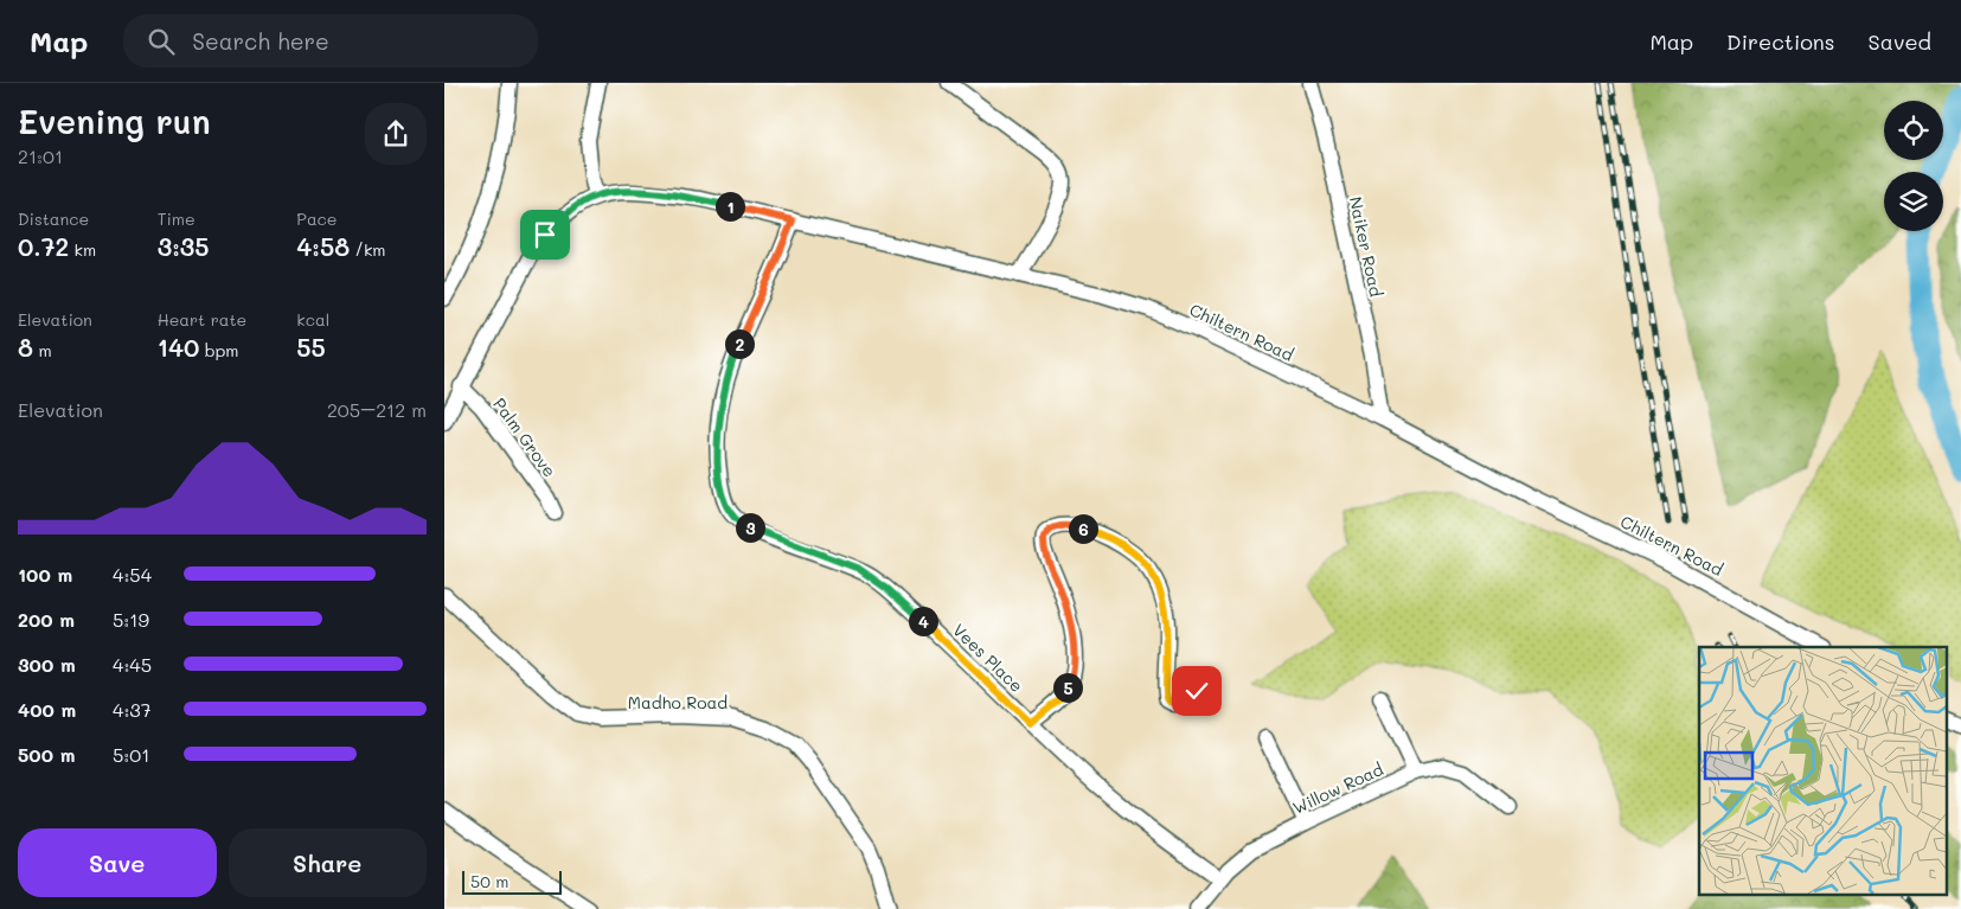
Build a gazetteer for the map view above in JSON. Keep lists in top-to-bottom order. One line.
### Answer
{"streets":{"street":["Naiker Road","Chiltern Road","Palm Grove","Vees Place","Madho Road","Willow Road"]},"crossings":[["Naiker Road","Chiltern Road"],["Chiltern Road","Vees Place"],["Vees Place","Willow Road"]],"scale_bar":"50 m","page":{"header":"Map","search":"Search here","nav":["Map","Directions","Saved"],"heading":["Evening run","21:01"],"stats":[["Distance","0.72 km"],["Time","3:35"],["Pace","4:58 /km"],["Elevation","8 m"],["Heart rate","140 bpm"],["kcal","55"]],"pins":["1","2","3","6","4","5"],"chart":["Elevation","205–212 m"],"list":[{"name":"100 m","note":"4:54"},{"name":"200 m","note":"5:19"},{"name":"300 m","note":"4:45"},{"name":"400 m","note":"4:37"},{"name":"500 m","note":"5:01"}],"buttons":["Save","Share"],"scale":"50 m"}}
